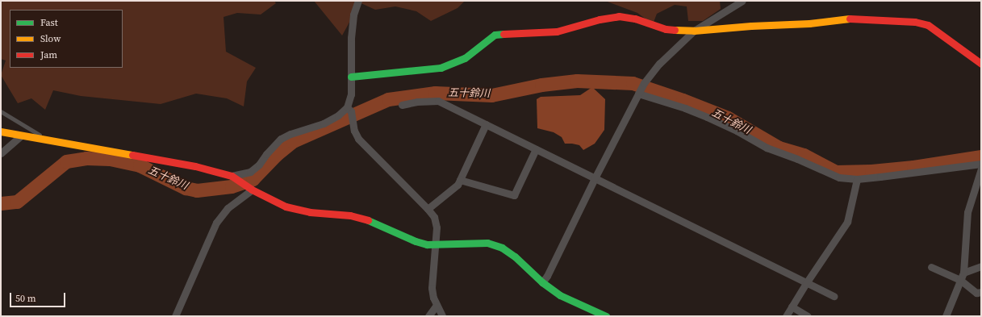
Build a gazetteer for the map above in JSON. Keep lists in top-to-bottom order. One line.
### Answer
{"water":["五十鈴川"],"legend":["Fast","Slow","Jam"],"scale_bar":"50 m"}
